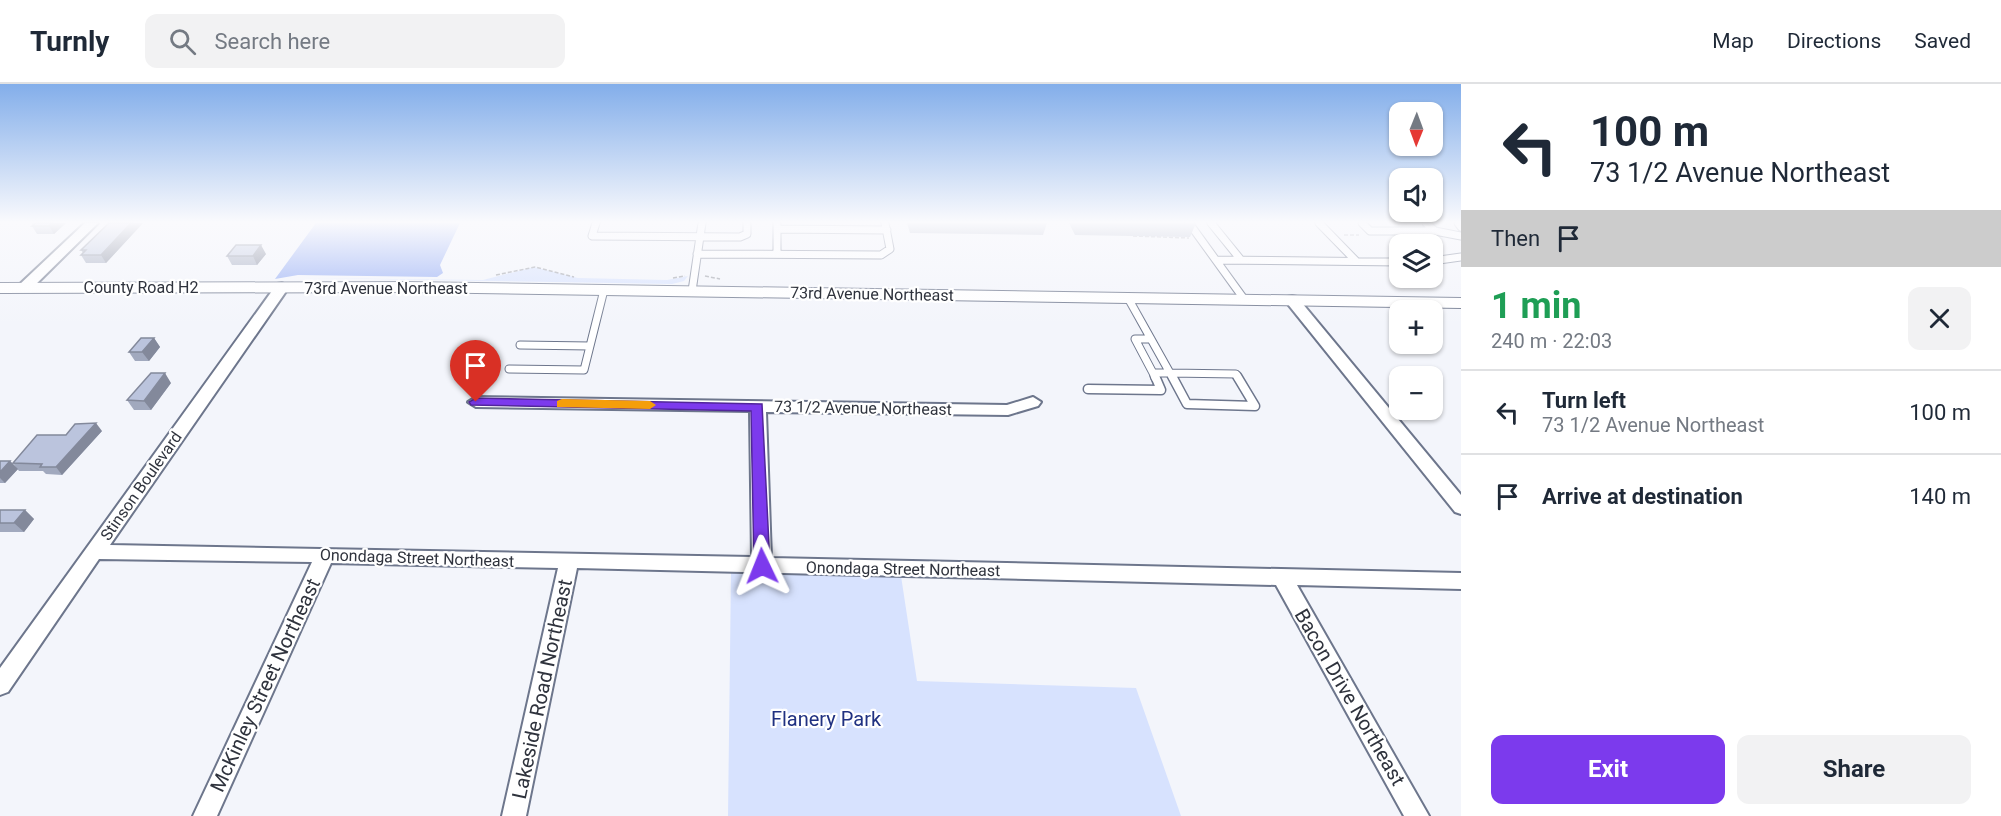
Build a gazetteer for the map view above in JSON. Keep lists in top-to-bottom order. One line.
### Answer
{"streets":{"street":["County Road H2","73rd Avenue Northeast","73 1/2 Avenue Northeast","Stinson Boulevard","Onondaga Street Northeast","McKinley Street Northeast","Lakeside Road Northeast","Bacon Drive Northeast"]},"crossings":[["County Road H2","73rd Avenue Northeast"],["County Road H2","Stinson Boulevard"],["73rd Avenue Northeast","Stinson Boulevard"],["Stinson Boulevard","Onondaga Street Northeast"],["Onondaga Street Northeast","McKinley Street Northeast"],["Onondaga Street Northeast","Lakeside Road Northeast"],["Onondaga Street Northeast","Bacon Drive Northeast"]],"parks":["Flanery Park"],"north":"bottom","page":{"header":"Turnly","search":"Search here","nav":["Map","Directions","Saved"],"turn":["100 m","73 1/2 Avenue Northeast"],"map_buttons":["+","−"],"then":"Then","heading":["1 min","240 m · 22:03"],"list":[{"name":"Turn left","note":"73 1/2 Avenue Northeast","value":"100 m"},{"name":"Arrive at destination","value":"140 m"}],"buttons":["Exit","Share"]}}
